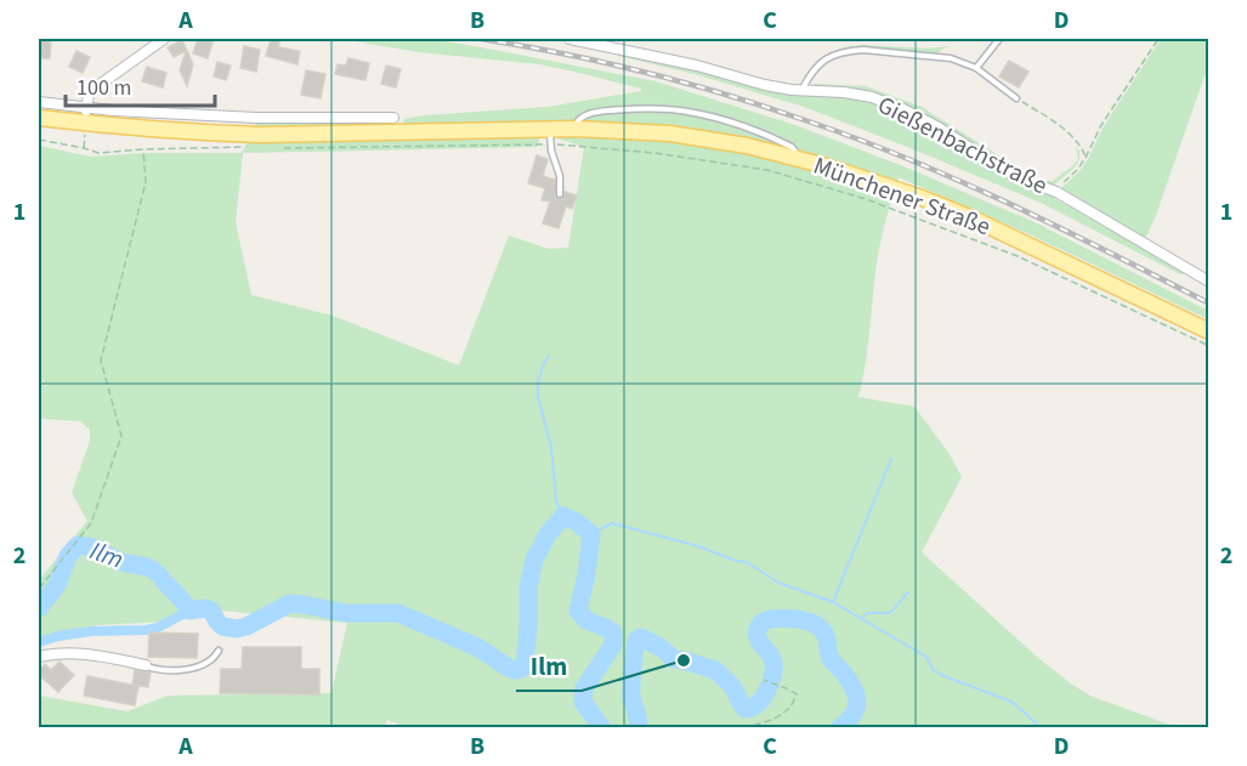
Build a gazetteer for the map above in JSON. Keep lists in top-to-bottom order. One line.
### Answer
{"streets":{"main road":["Münchener Straße"],"street":["Gießenbachstraße"]},"water":["Ilm"],"places":["Ilm"],"scale_bar":"100 m","grid":{"columns":["A","B","C","D"],"rows":["1","2"]}}
